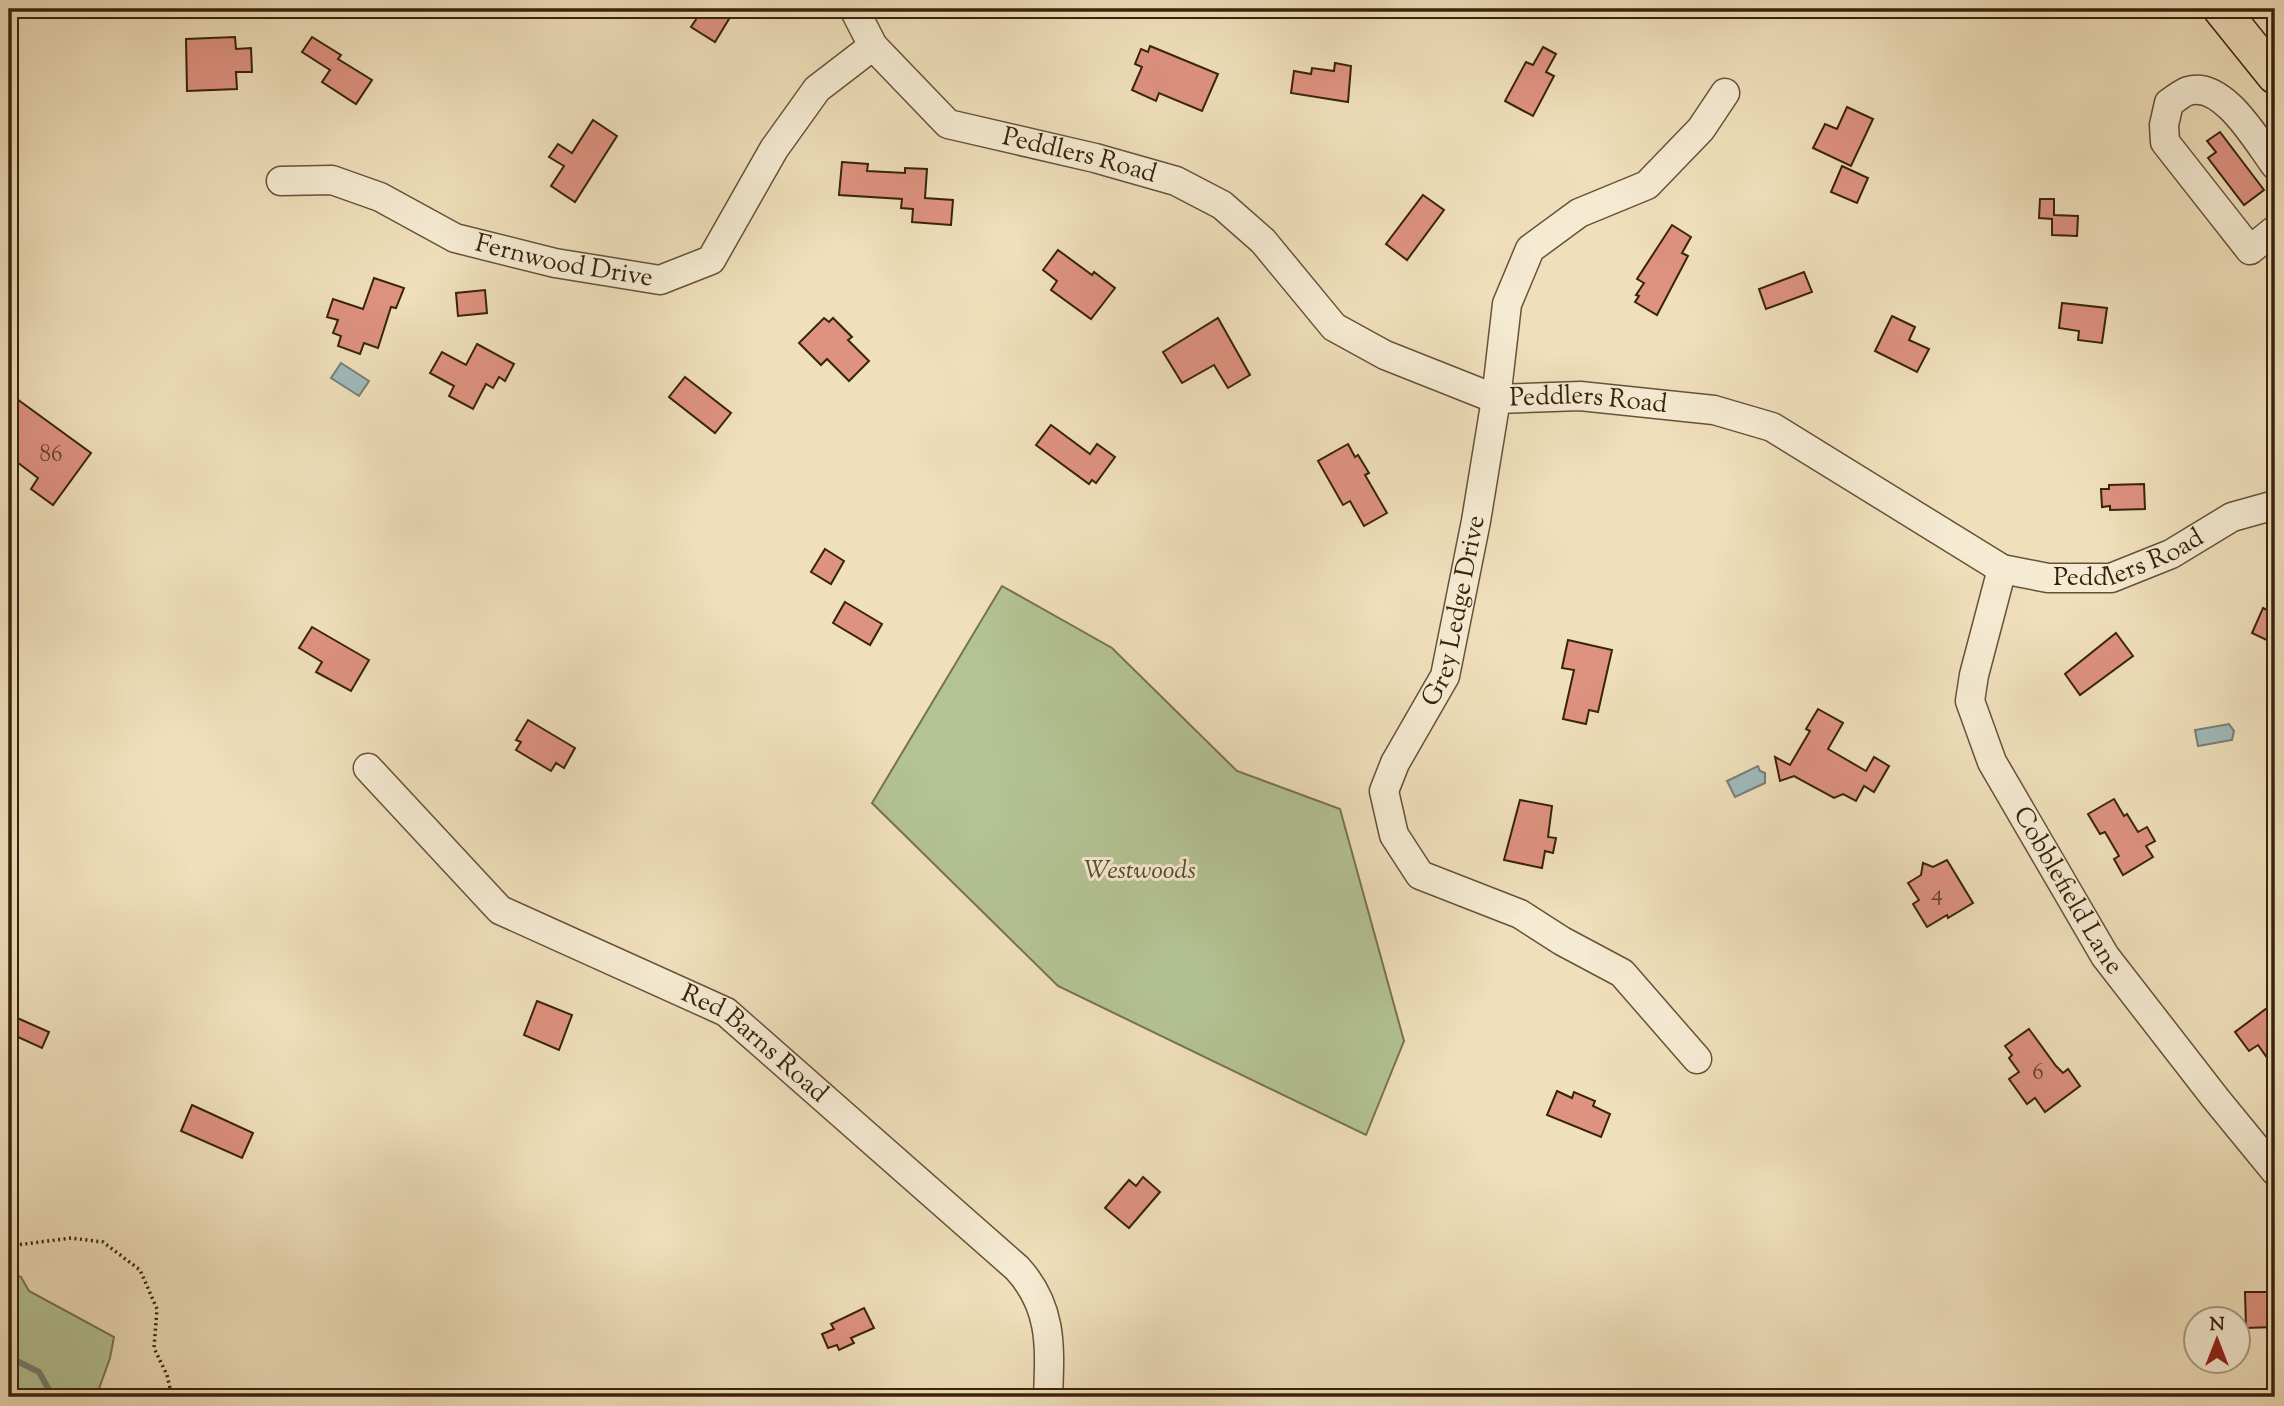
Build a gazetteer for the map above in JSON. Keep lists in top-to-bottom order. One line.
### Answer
{"streets":{"street":["Peddlers Road","Fernwood Drive","Grey Ledge Drive","Cobblefield Lane","Red Barns Road"]},"crossings":[["Peddlers Road","Fernwood Drive"],["Peddlers Road","Grey Ledge Drive"],["Peddlers Road","Cobblefield Lane"]],"parks":["Westwoods"],"house_numbers":["86","4","6"],"north":"top"}
